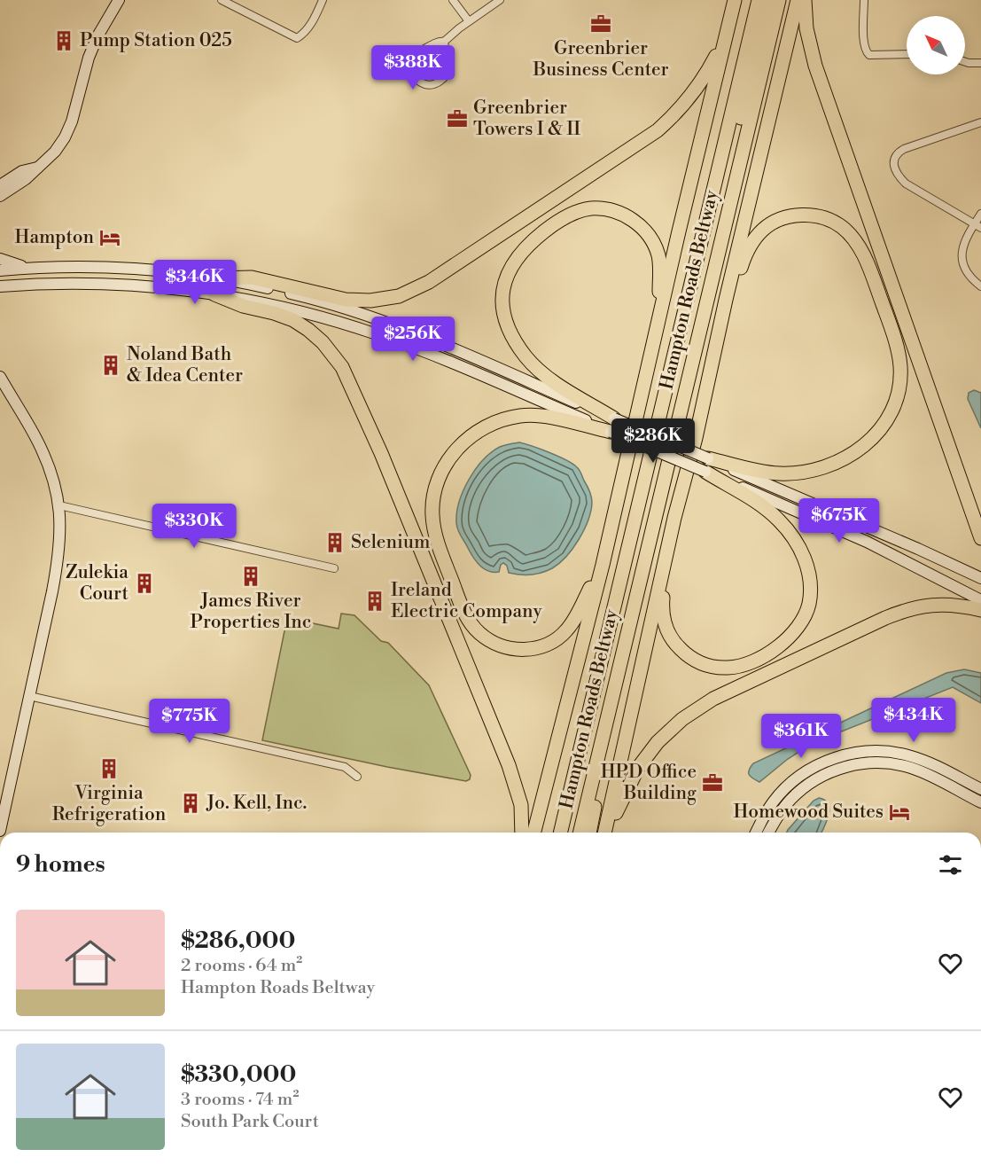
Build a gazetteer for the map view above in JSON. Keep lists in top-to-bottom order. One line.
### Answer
{"streets":{"highway":["Hampton Roads Beltway"]},"places":{"office":["Greenbrier Business Center","Greenbrier Towers I & II","HPD Office Building"],"building":["Pump Station 025","Noland Bath & Idea Center","Selenium","James River Properties Inc","Zulekia Court","Ireland Electric Company","Virginia Refrigeration","Jo. Kell, Inc."],"hotel":["Hampton","Homewood Suites"]},"north":"top left","page":{"price":["$388K","$346K","$256K","$286K","$675K","$330K","$434K","$775K","$361K"],"heading":"9 homes","list":[{"name":"$286,000","note":"2 rooms · 64 m² · Hampton Roads Beltway"},{"name":"$330,000","note":"3 rooms · 74 m² · South Park Court"}]}}
